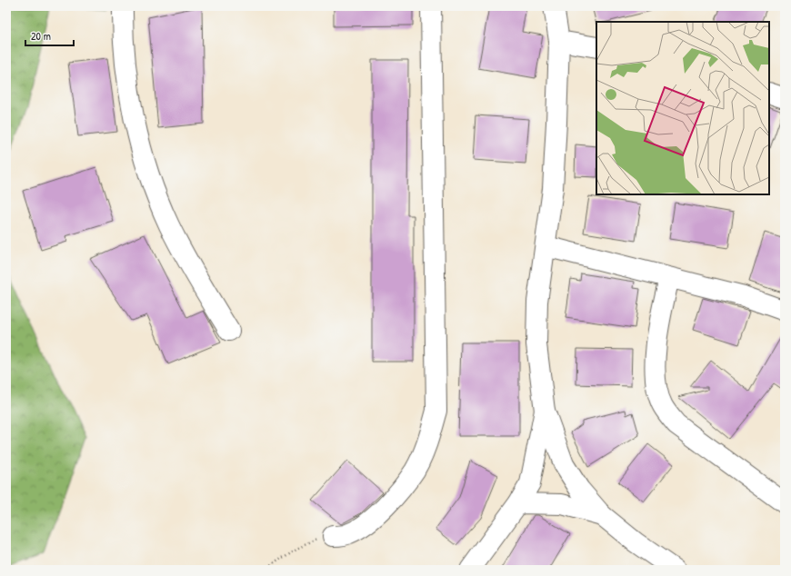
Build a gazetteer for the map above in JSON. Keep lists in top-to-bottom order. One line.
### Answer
{"scale_bar":"20 m"}
